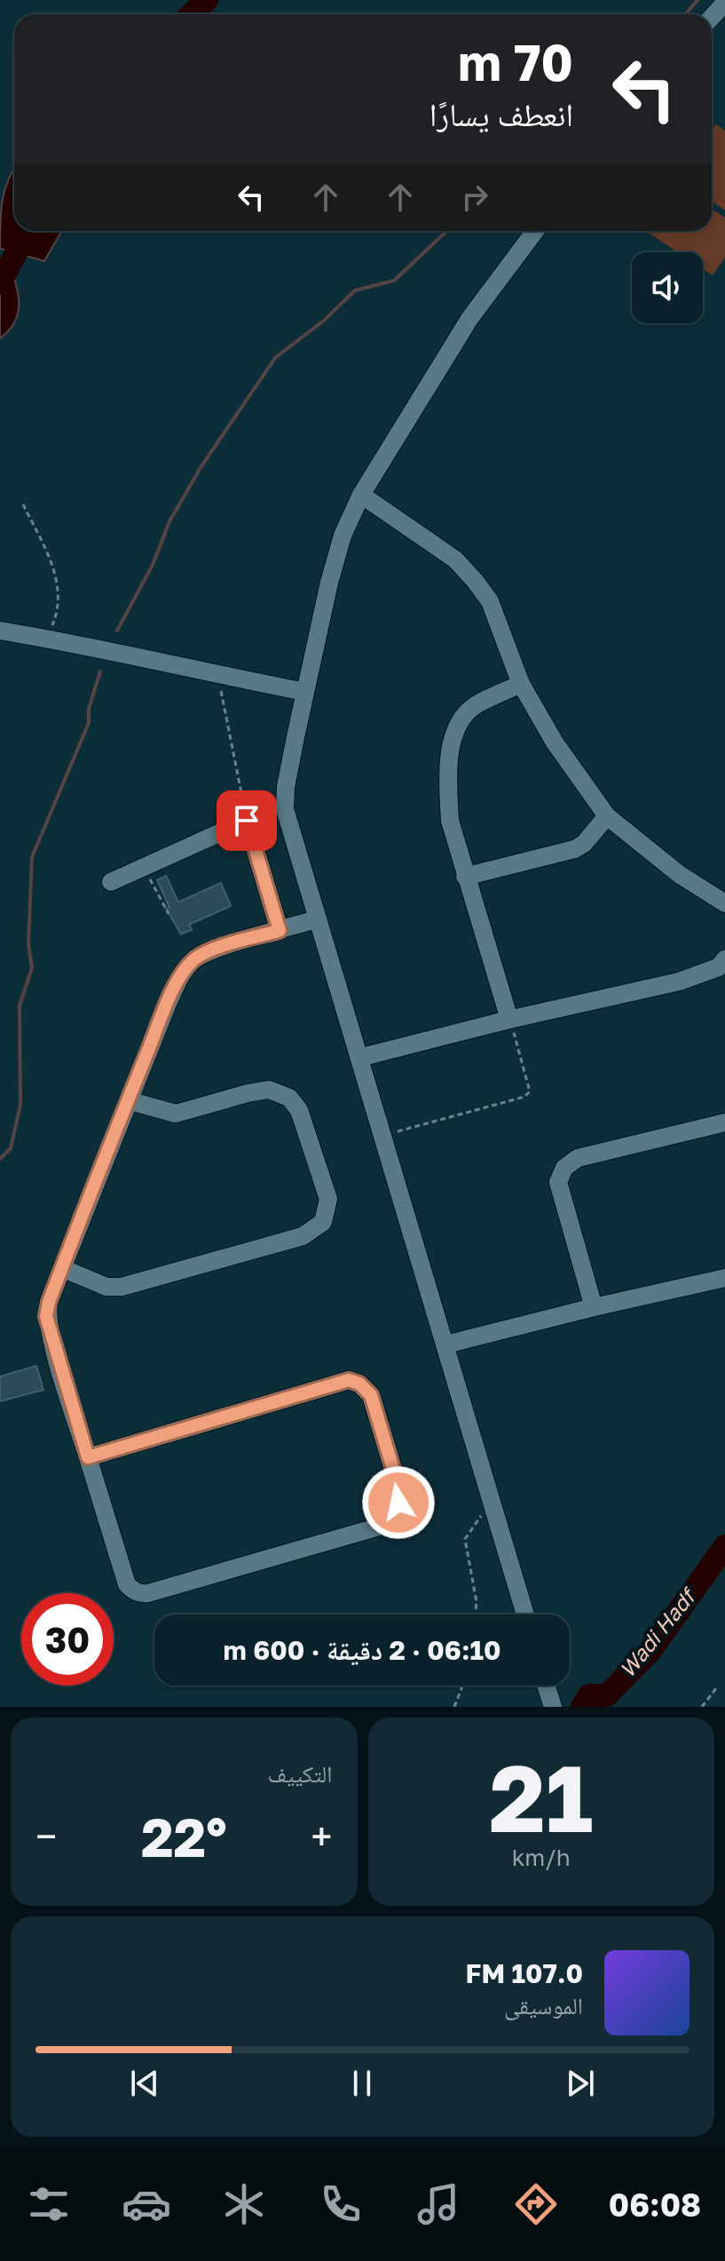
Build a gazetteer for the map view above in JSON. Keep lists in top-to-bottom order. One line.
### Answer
{"water":["Wadi Hadf"],"page":{"turn":["70 m","انعطف يسارًا"],"limit":"30","trip":"06:10 · 2 دقيقة · 600 m","tile":[["21","km/h"],"التكييف"],"heat":["−","22°","+"],"song":["107.0 FM","الموسيقى"],"tabs":"06:08"}}
